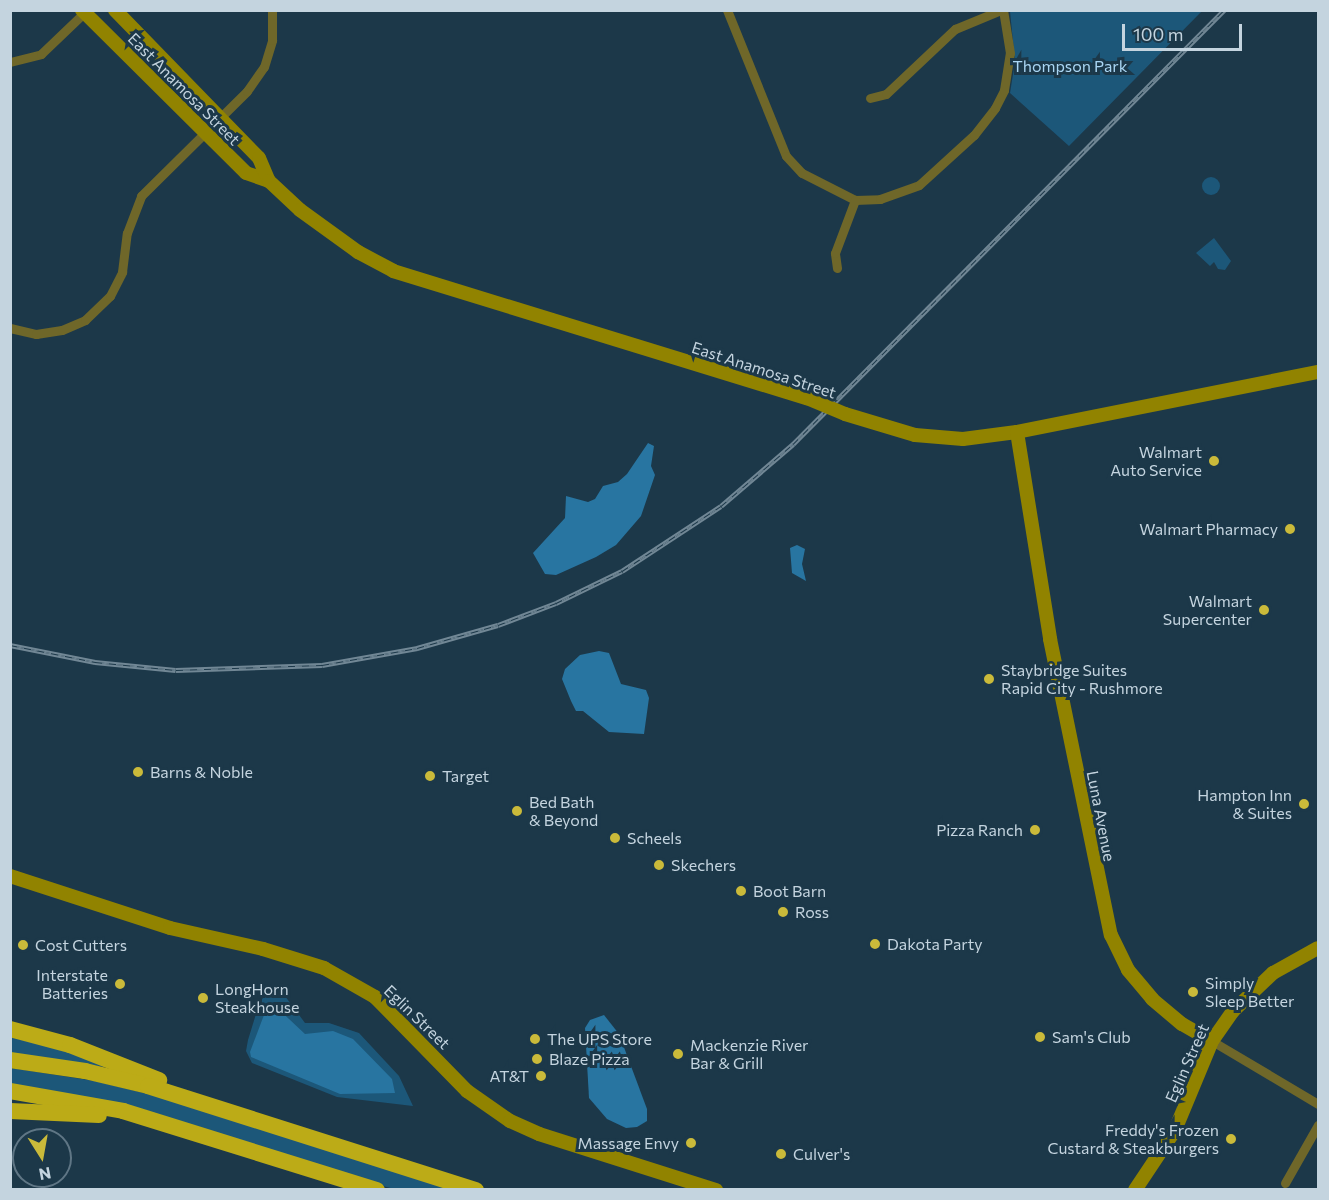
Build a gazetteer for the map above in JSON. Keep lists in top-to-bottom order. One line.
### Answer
{"streets":{"street":["East Anamosa Street","Luna Avenue","Eglin Street"]},"crossings":[["East Anamosa Street","Luna Avenue"],["Luna Avenue","Eglin Street"]],"parks":["Thompson Park"],"places":["Walmart Auto Service","Walmart Pharmacy","Walmart Supercenter","Staybridge Suites Rapid City - Rushmore","Barns & Noble","Target","Hampton Inn & Suites","Bed Bath & Beyond","Pizza Ranch","Scheels","Skechers","Boot Barn","Ross","Dakota Party","Cost Cutters","Interstate Batteries","Simply Sleep Better","LongHorn Steakhouse","Sam's Club","The UPS Store","Mackenzie River Bar & Grill","Blaze Pizza","AT&T","Freddy's Frozen Custard & Steakburgers","Massage Envy","Culver's"],"scale_bar":"100 m","north":"bottom"}
